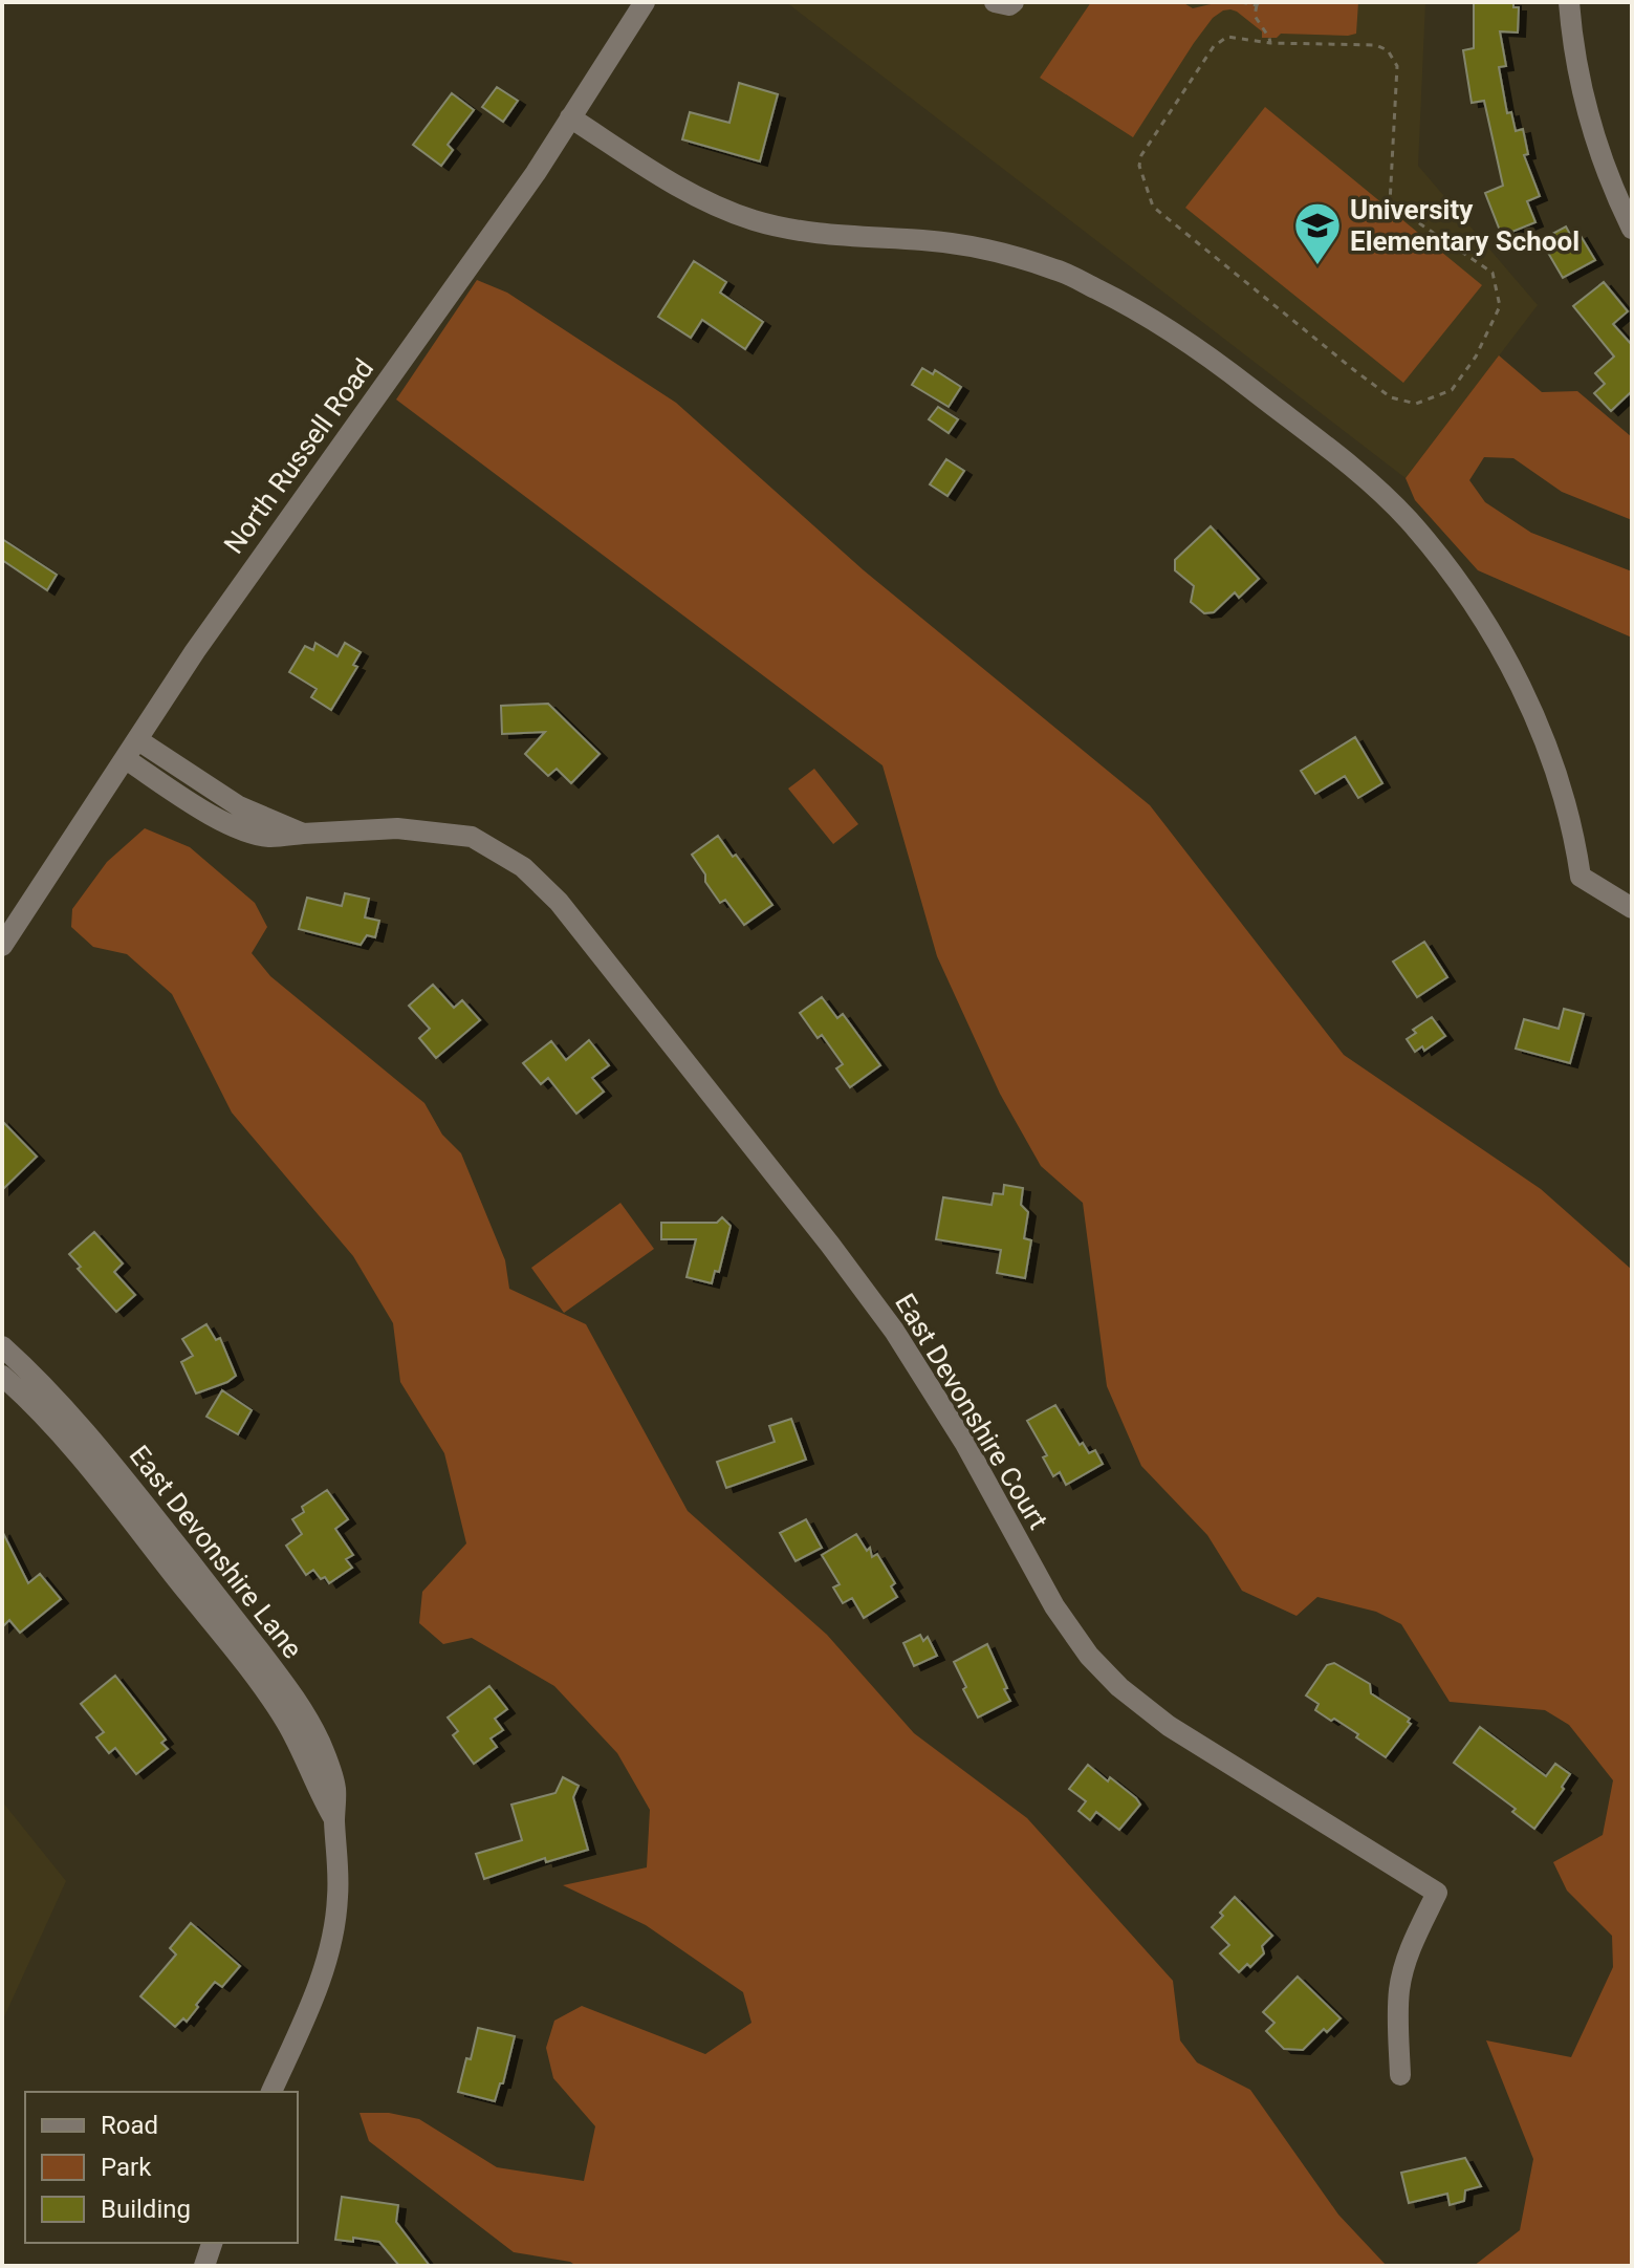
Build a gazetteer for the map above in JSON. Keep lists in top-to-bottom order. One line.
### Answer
{"streets":{"street":["North Russell Road","East Devonshire Court","East Devonshire Lane"]},"crossings":[["North Russell Road","East Devonshire Court"]],"places":{"school or university":["University Elementary School"]},"legend":["Road","Park","Building"]}
